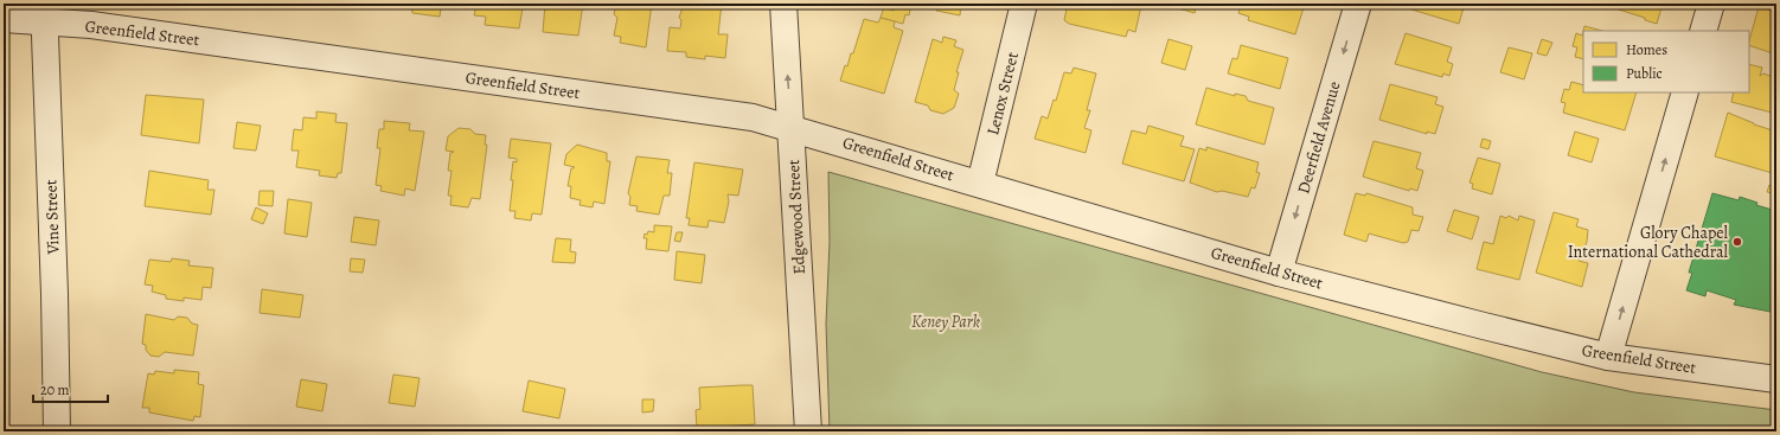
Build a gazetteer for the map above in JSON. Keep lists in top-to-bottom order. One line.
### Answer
{"streets":{"street":["Greenfield Street","Lenox Street","Deerfield Avenue","Vine Street","Edgewood Street"]},"crossings":[["Greenfield Street","Lenox Street"],["Greenfield Street","Deerfield Avenue"],["Greenfield Street","Vine Street"],["Greenfield Street","Edgewood Street"]],"one_way":["Deerfield Avenue"],"parks":["Keney Park"],"places":["Glory Chapel International Cathedral"],"legend":["Homes","Public"],"scale_bar":"20 m"}
